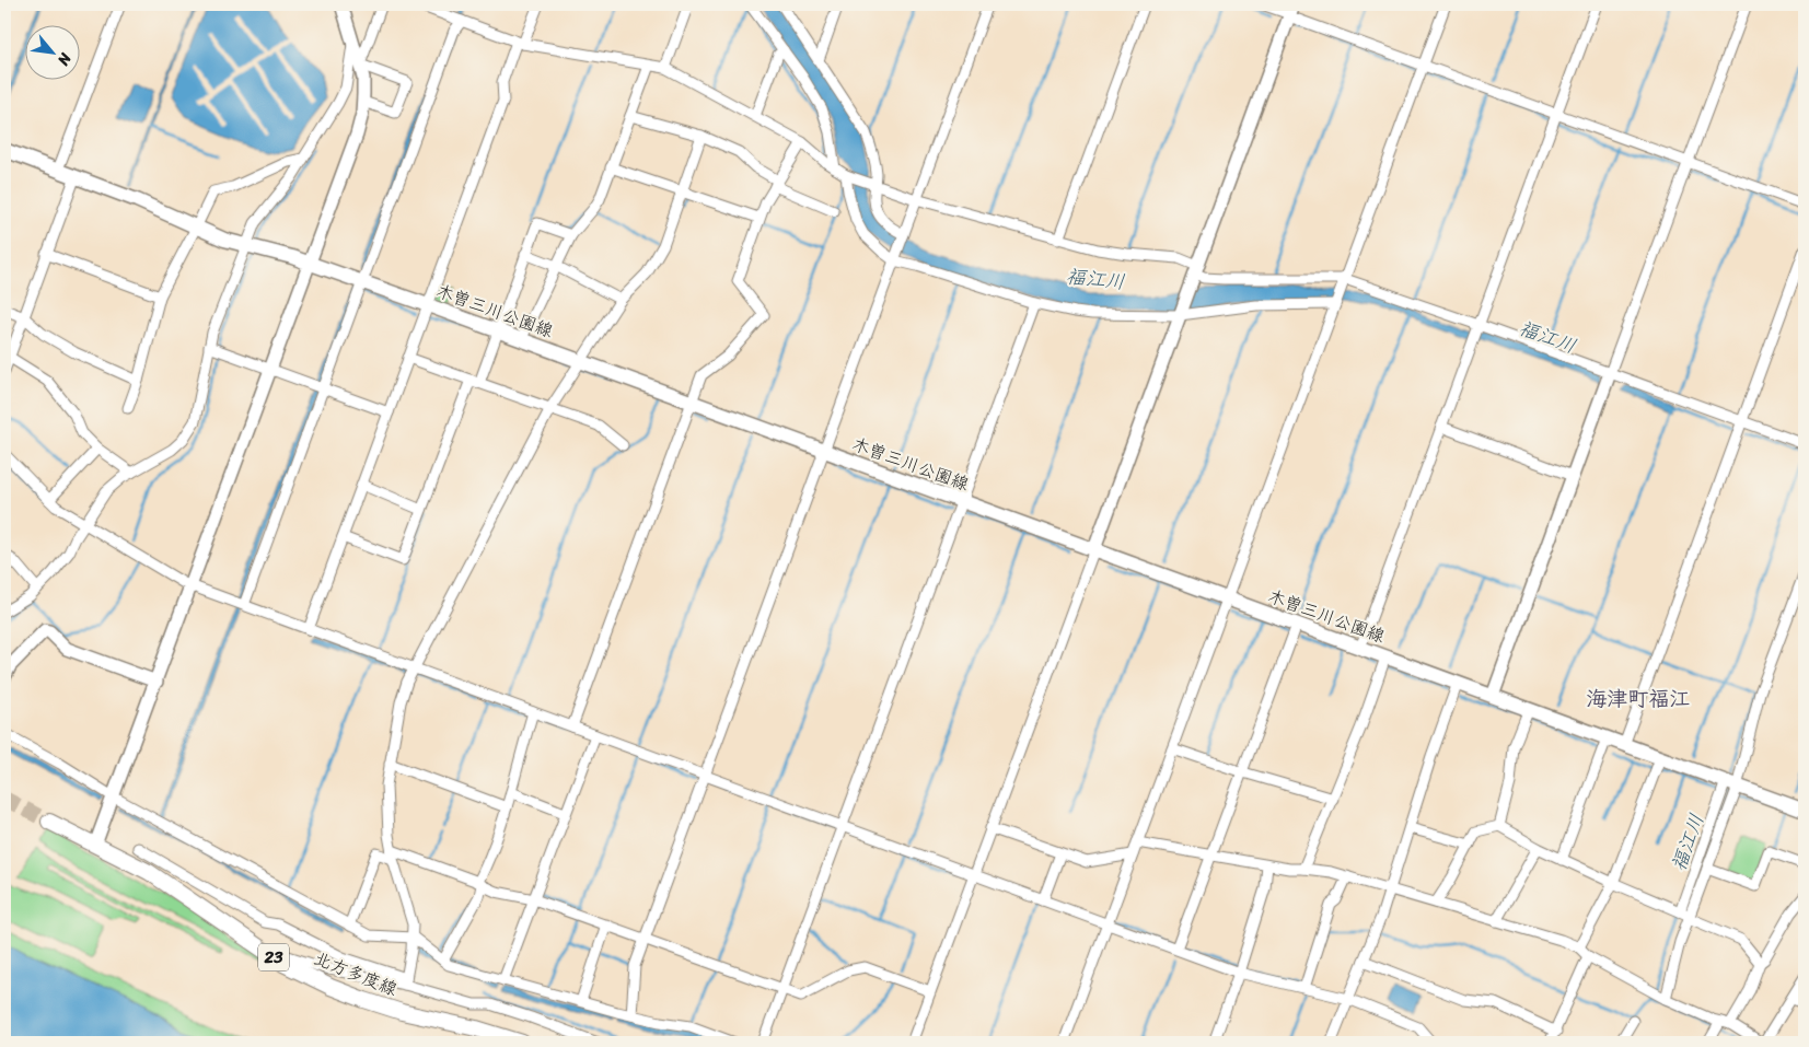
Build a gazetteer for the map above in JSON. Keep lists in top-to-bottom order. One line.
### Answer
{"streets":{"main road":["木曽三川公園線","23","北方多度線"]},"districts":["海津町福江"],"water":["福江川"],"north":"bottom right"}
